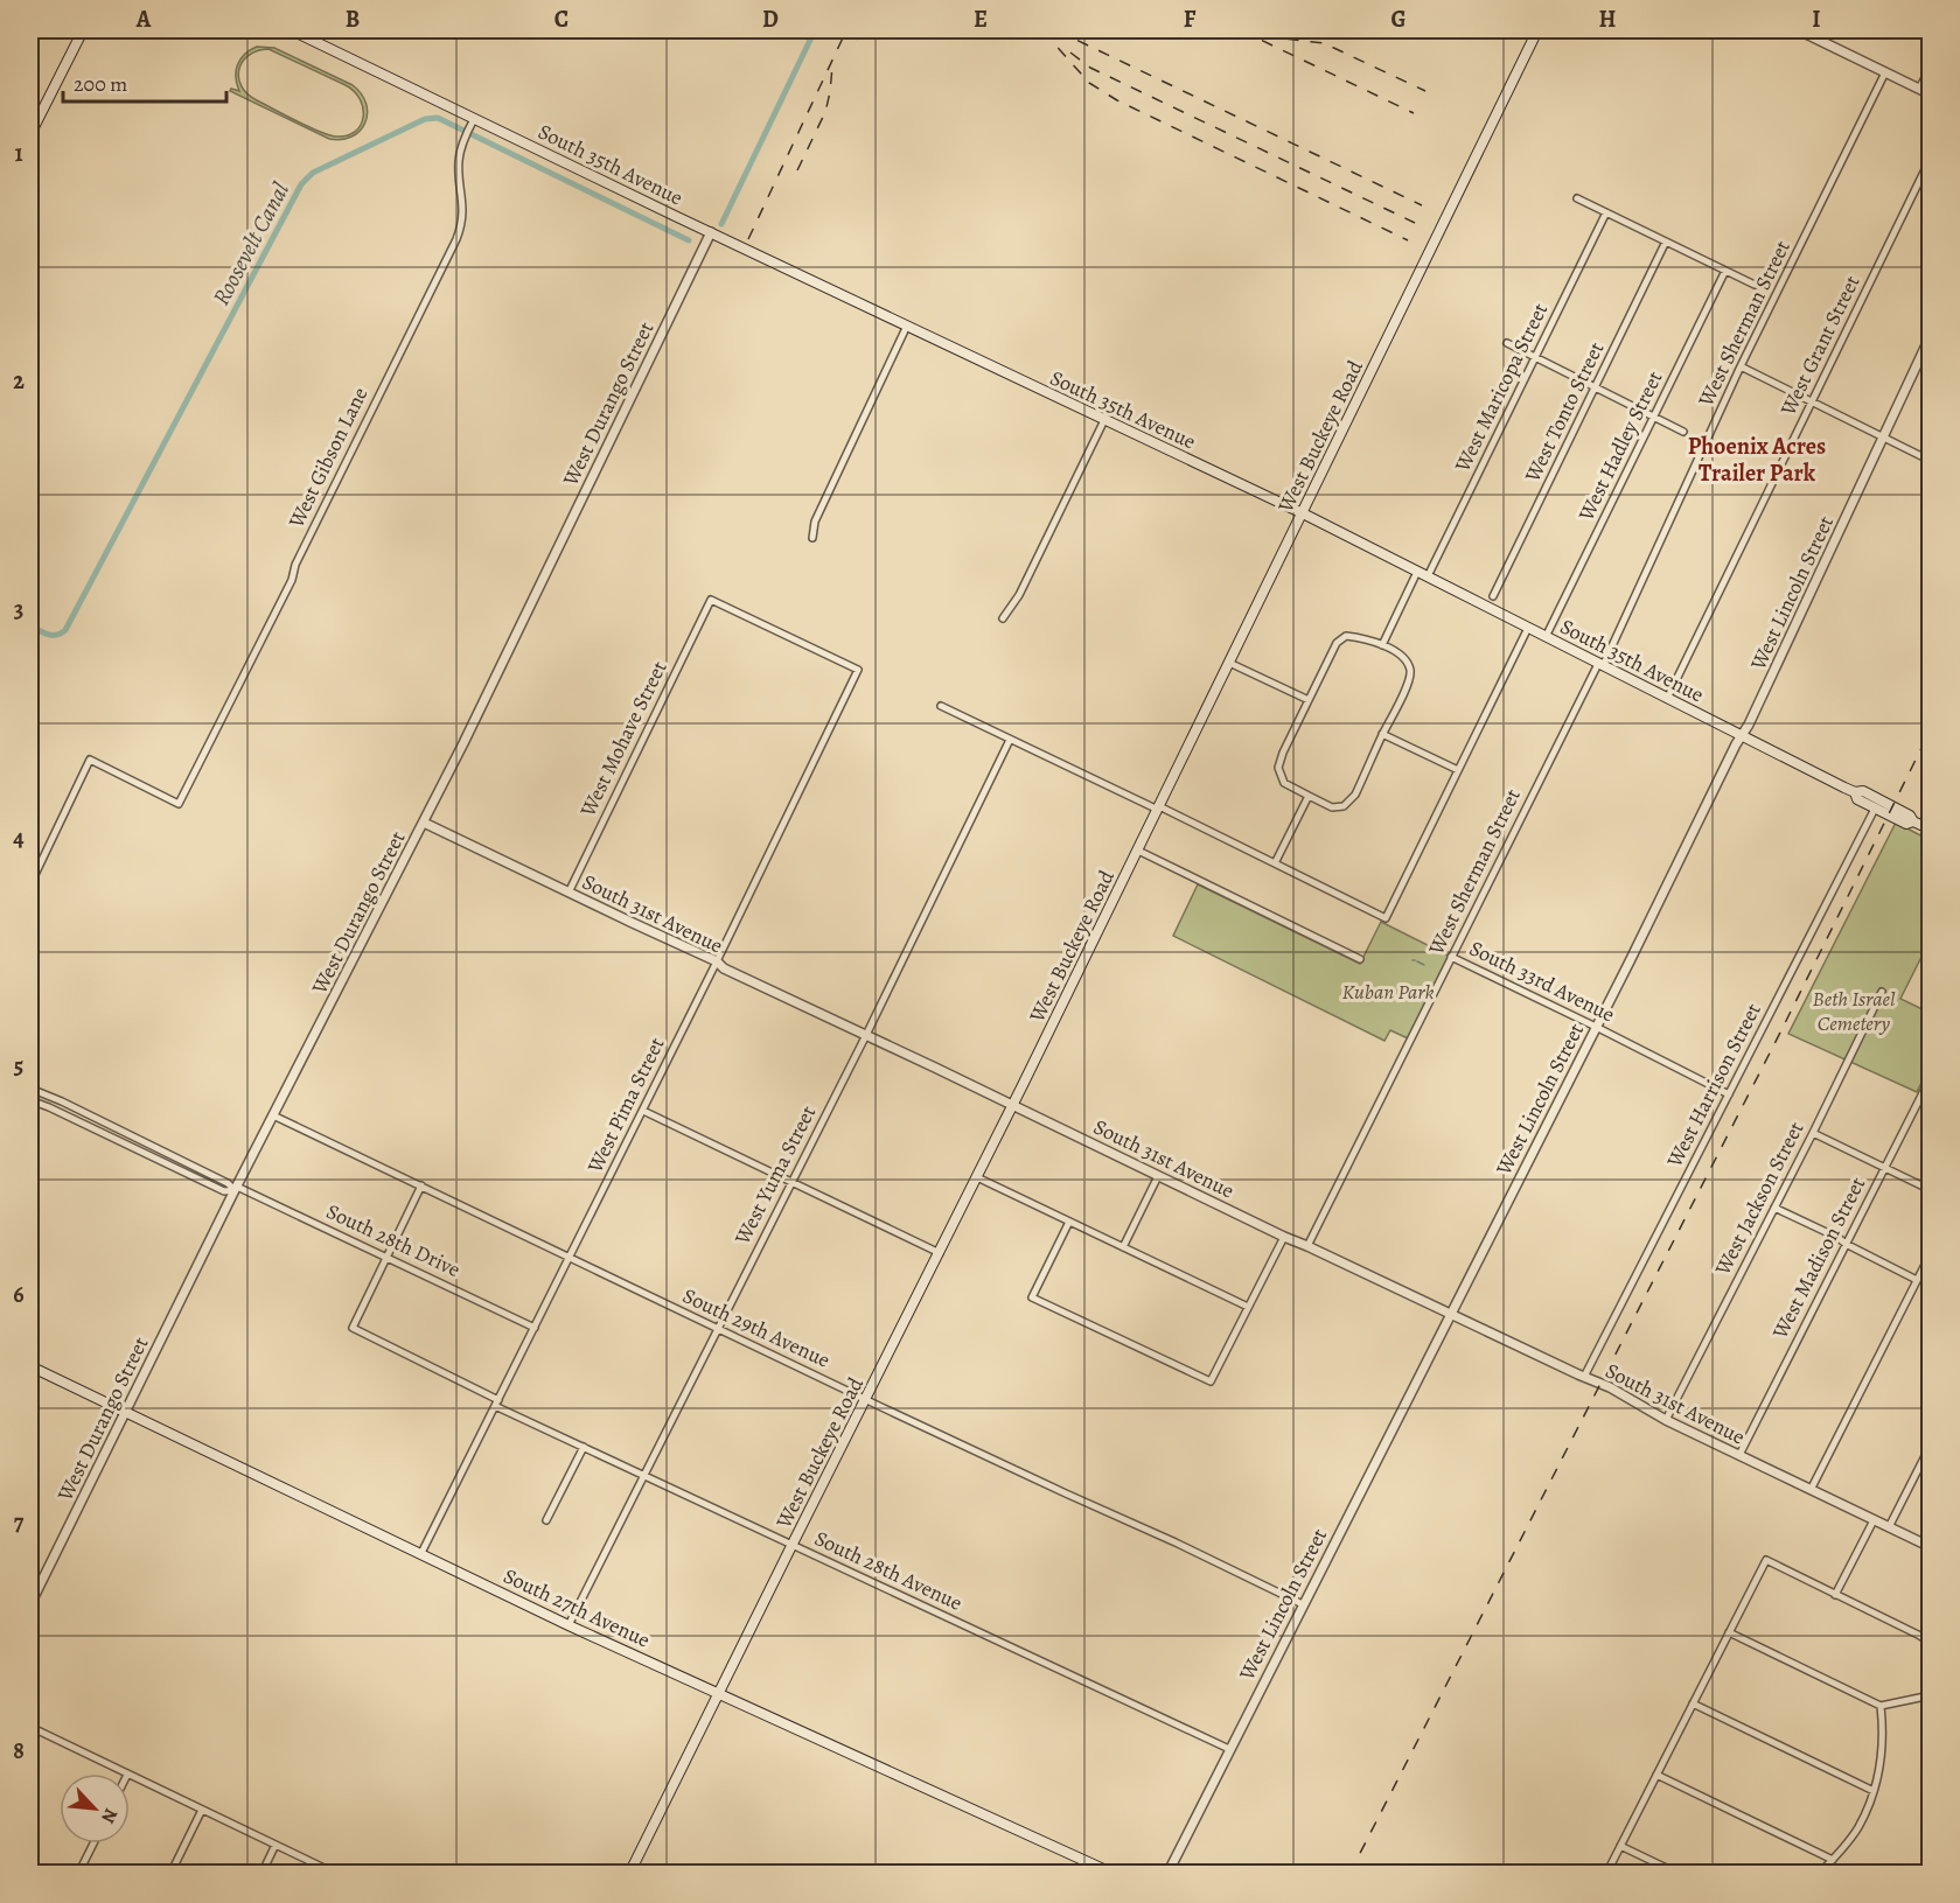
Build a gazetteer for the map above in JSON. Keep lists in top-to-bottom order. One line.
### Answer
{"streets":{"main road":["South 35th Avenue","West Buckeye Road","South 27th Avenue"],"street":["West Sherman Street","West Grant Street","West Maricopa Street","West Durango Street","West Tonto Street","West Hadley Street","West Gibson Lane","West Lincoln Street","West Mohave Street","South 31st Avenue","South 33rd Avenue","West Harrison Street","West Pima Street","West Yuma Street","West Jackson Street","South 28th Drive","West Madison Street","South 29th Avenue","South 28th Avenue"]},"crossings":[["South 35th Avenue","West Sherman Street"],["South 35th Avenue","West Grant Street"],["South 35th Avenue","West Maricopa Street"],["South 35th Avenue","West Durango Street"],["South 35th Avenue","West Buckeye Road"],["South 35th Avenue","West Hadley Street"],["South 35th Avenue","West Gibson Lane"],["South 35th Avenue","West Lincoln Street"],["West Sherman Street","South 31st Avenue"],["West Sherman Street","South 33rd Avenue"],["West Durango Street","South 31st Avenue"],["West Durango Street","South 28th Drive"],["West Durango Street","South 29th Avenue"],["West Durango Street","South 27th Avenue"],["West Buckeye Road","South 31st Avenue"],["West Buckeye Road","South 29th Avenue"],["West Buckeye Road","South 28th Avenue"],["West Buckeye Road","South 27th Avenue"],["West Lincoln Street","South 31st Avenue"],["West Lincoln Street","South 33rd Avenue"],["West Lincoln Street","South 29th Avenue"],["West Lincoln Street","South 28th Avenue"],["West Mohave Street","South 31st Avenue"],["West Mohave Street","West Pima Street"],["South 31st Avenue","West Harrison Street"],["South 31st Avenue","West Pima Street"],["South 31st Avenue","West Yuma Street"],["South 31st Avenue","West Jackson Street"],["South 31st Avenue","West Madison Street"],["South 33rd Avenue","West Harrison Street"],["West Pima Street","South 28th Drive"],["West Pima Street","South 29th Avenue"],["West Pima Street","South 28th Avenue"],["West Pima Street","South 27th Avenue"],["West Yuma Street","South 29th Avenue"],["West Yuma Street","South 28th Avenue"],["West Yuma Street","South 27th Avenue"],["South 28th Drive","South 28th Avenue"]],"districts":["Phoenix Acres Trailer Park"],"water":["Roosevelt Canal"],"parks":["Kuban Park","Beth Israel Cemetery"],"scale_bar":"200 m","north":"bottom right","grid":{"columns":["A","B","C","D","E","F","G","H","I"],"rows":["1","2","3","4","5","6","7","8"]}}
